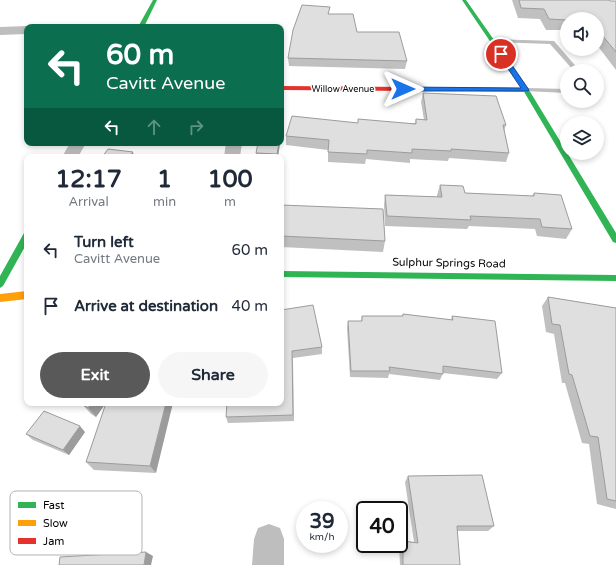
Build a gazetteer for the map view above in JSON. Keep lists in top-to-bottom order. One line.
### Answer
{"streets":{"street":["Willow Avenue","Sulphur Springs Road"]},"legend":["Fast","Slow","Jam"],"page":{"turn":["60 m","Cavitt Avenue"],"eta":["12:17","Arrival","1","min","100","m"],"list":[{"name":"Turn left","note":"Cavitt Avenue","value":"60 m"},{"name":"Arrive at destination","value":"40 m"}],"buttons":["Exit","Share"],"speed":"39 km/h","limit":"40"}}
